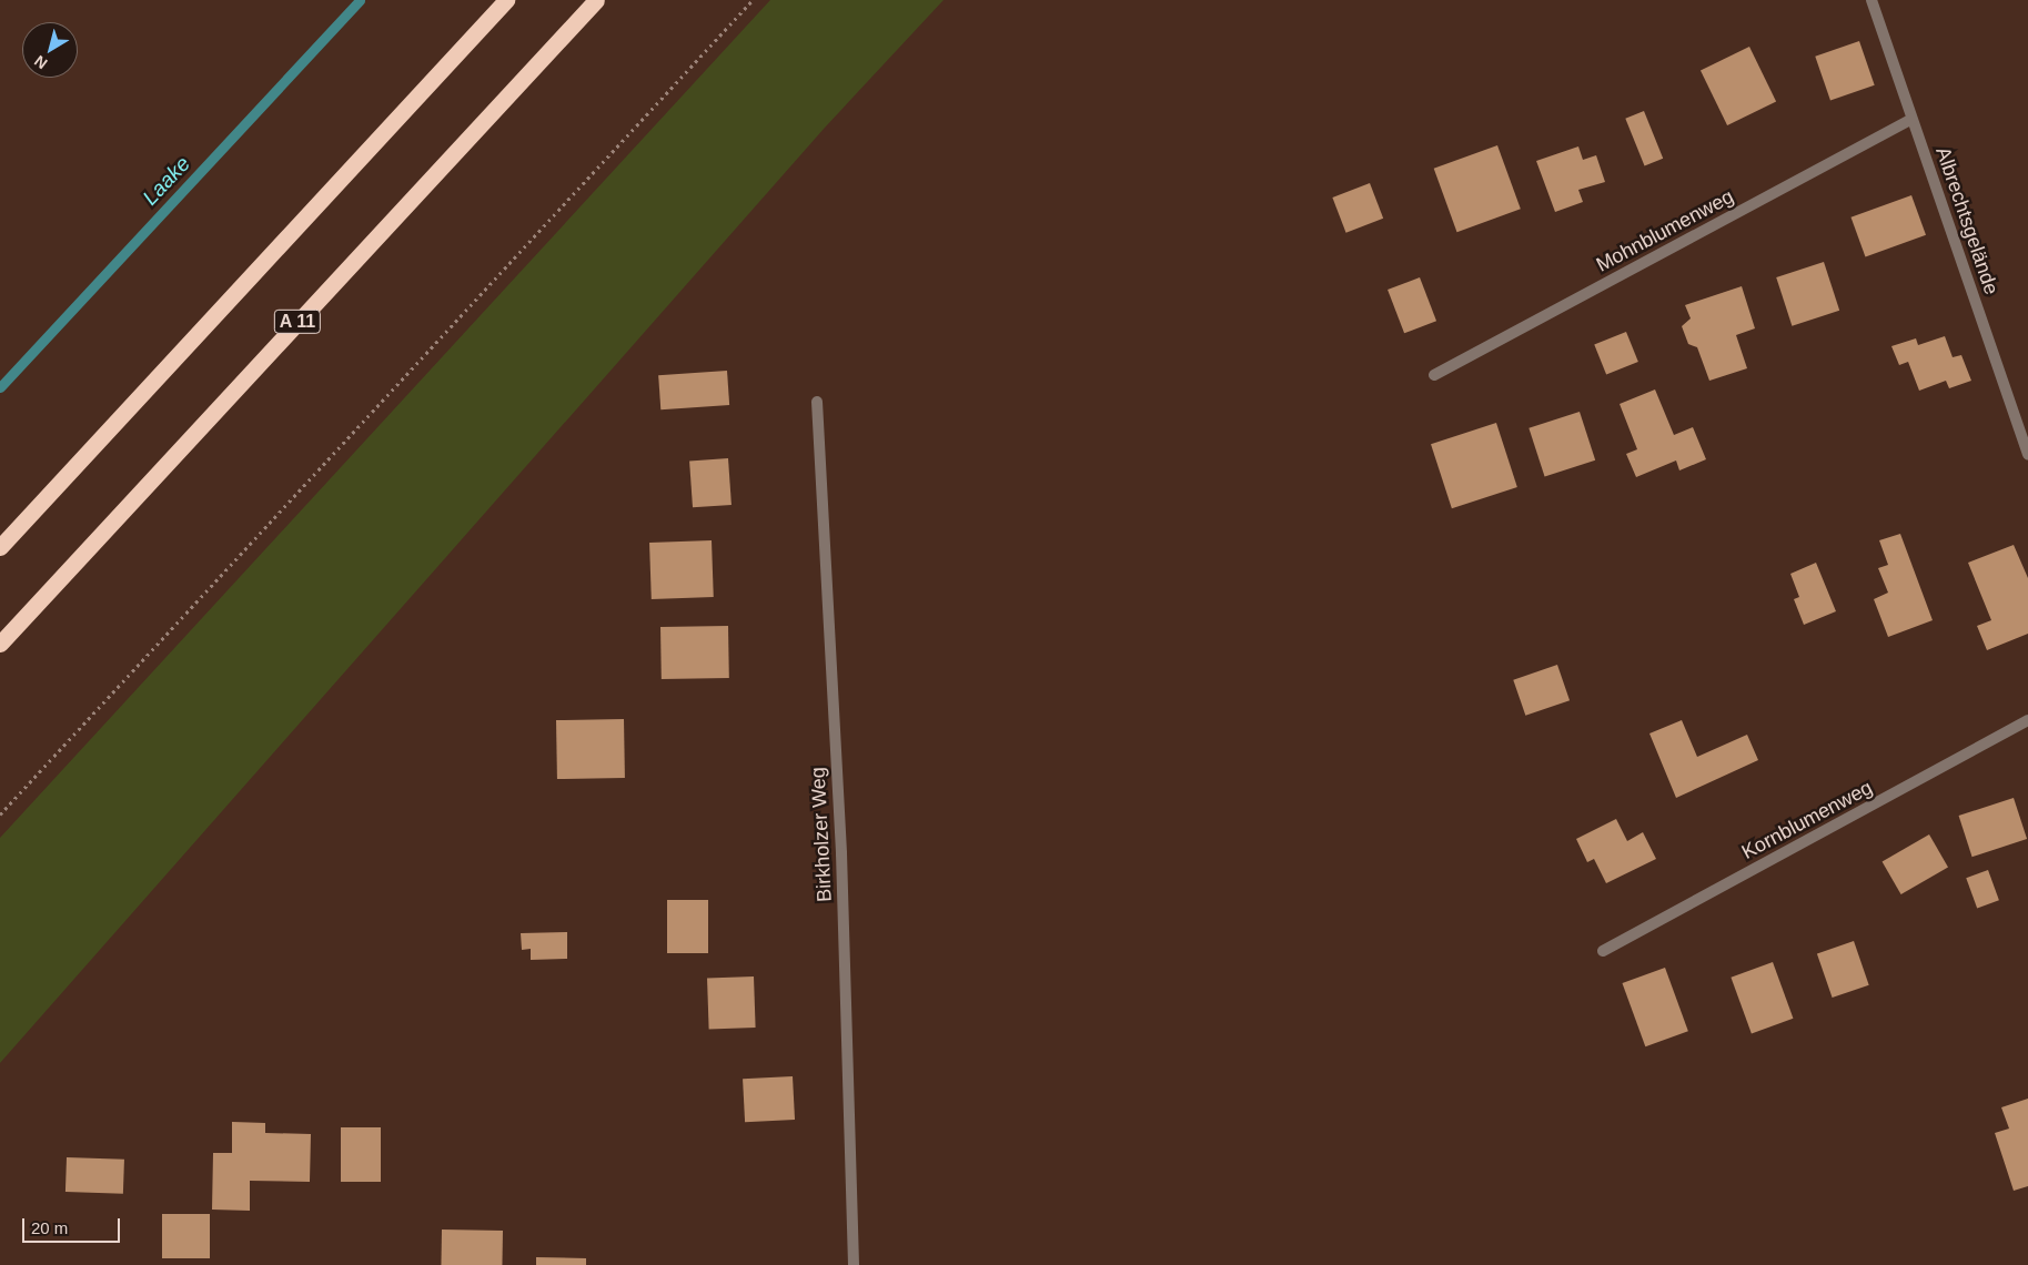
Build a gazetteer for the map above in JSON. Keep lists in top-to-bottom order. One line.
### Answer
{"streets":{"highway":["A 11"],"street":["Albrechtsgelände","Mohnblumenweg","Kornblumenweg","Birkholzer Weg"]},"crossings":[["Albrechtsgelände","Mohnblumenweg"]],"water":["Laake"],"scale_bar":"20 m","north":"bottom left"}
